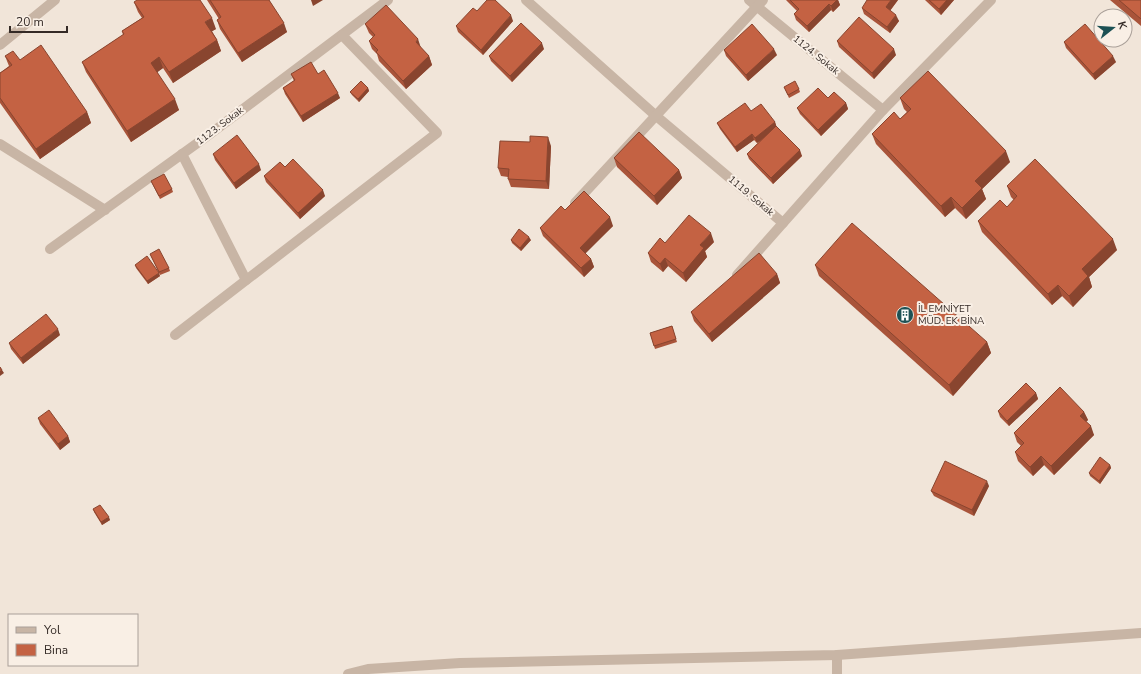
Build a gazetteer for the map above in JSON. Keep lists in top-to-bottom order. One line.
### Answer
{"streets":{"street":["1124. Sokak","1123. Sokak","1119. Sokak"]},"crossings":[["1124. Sokak","1119. Sokak"]],"places":{"building":["İL EMNİYET MÜD. EK BİNA"]},"legend":["Yol","Bina"],"scale_bar":"20 m","north":"right"}
